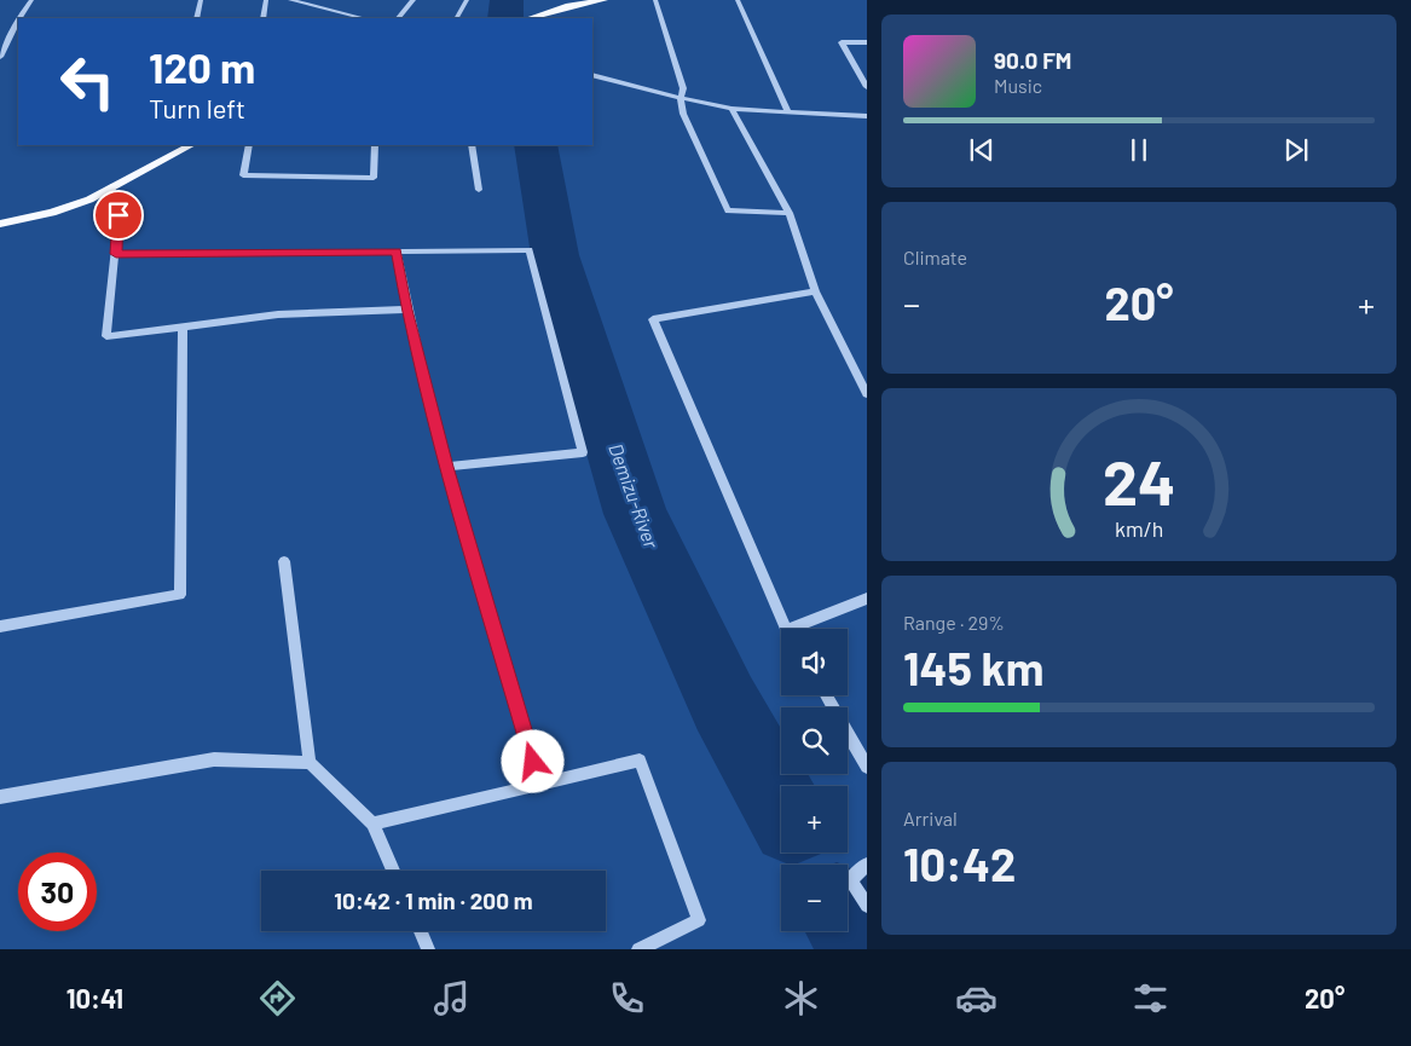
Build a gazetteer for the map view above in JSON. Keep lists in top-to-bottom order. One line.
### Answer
{"water":["Demizu-River"],"page":{"turn":["120 m","Turn left"],"song":["90.0 FM","Music"],"tile":["Climate",["Range · 29%","145 km"],["Arrival","10:42"]],"heat":["−","20°","+"],"map_buttons":["+","−"],"limit":"30","trip":"10:42 · 1 min · 200 m","tabs":["10:41","20°"],"gauge":["24","km/h"]}}
